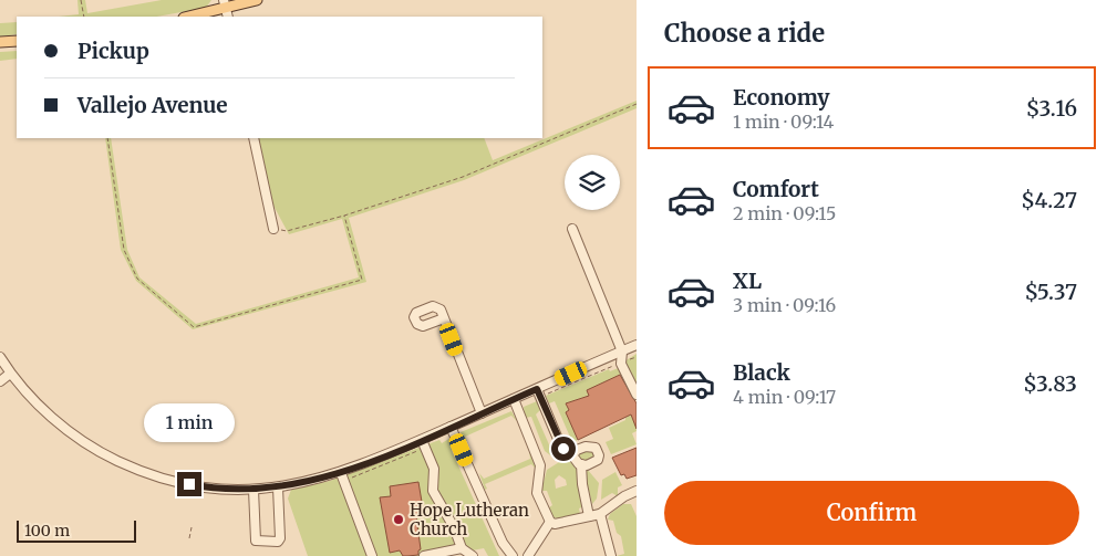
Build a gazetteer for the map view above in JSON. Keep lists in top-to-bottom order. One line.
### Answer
{"places":["Hope Lutheran Church"],"scale_bar":"100 m","page":{"heading":"Choose a ride","banner":["Pickup","Vallejo Avenue"],"list":[{"name":"Economy","note":"1 min · 09:14","value":"$3.16"},{"name":"Comfort","note":"2 min · 09:15","value":"$4.27"},{"name":"XL","note":"3 min · 09:16","value":"$5.37"},{"name":"Black","note":"4 min · 09:17","value":"$3.83"}],"bubble":"1 min","buttons":"Confirm","scale":"100 m"}}
